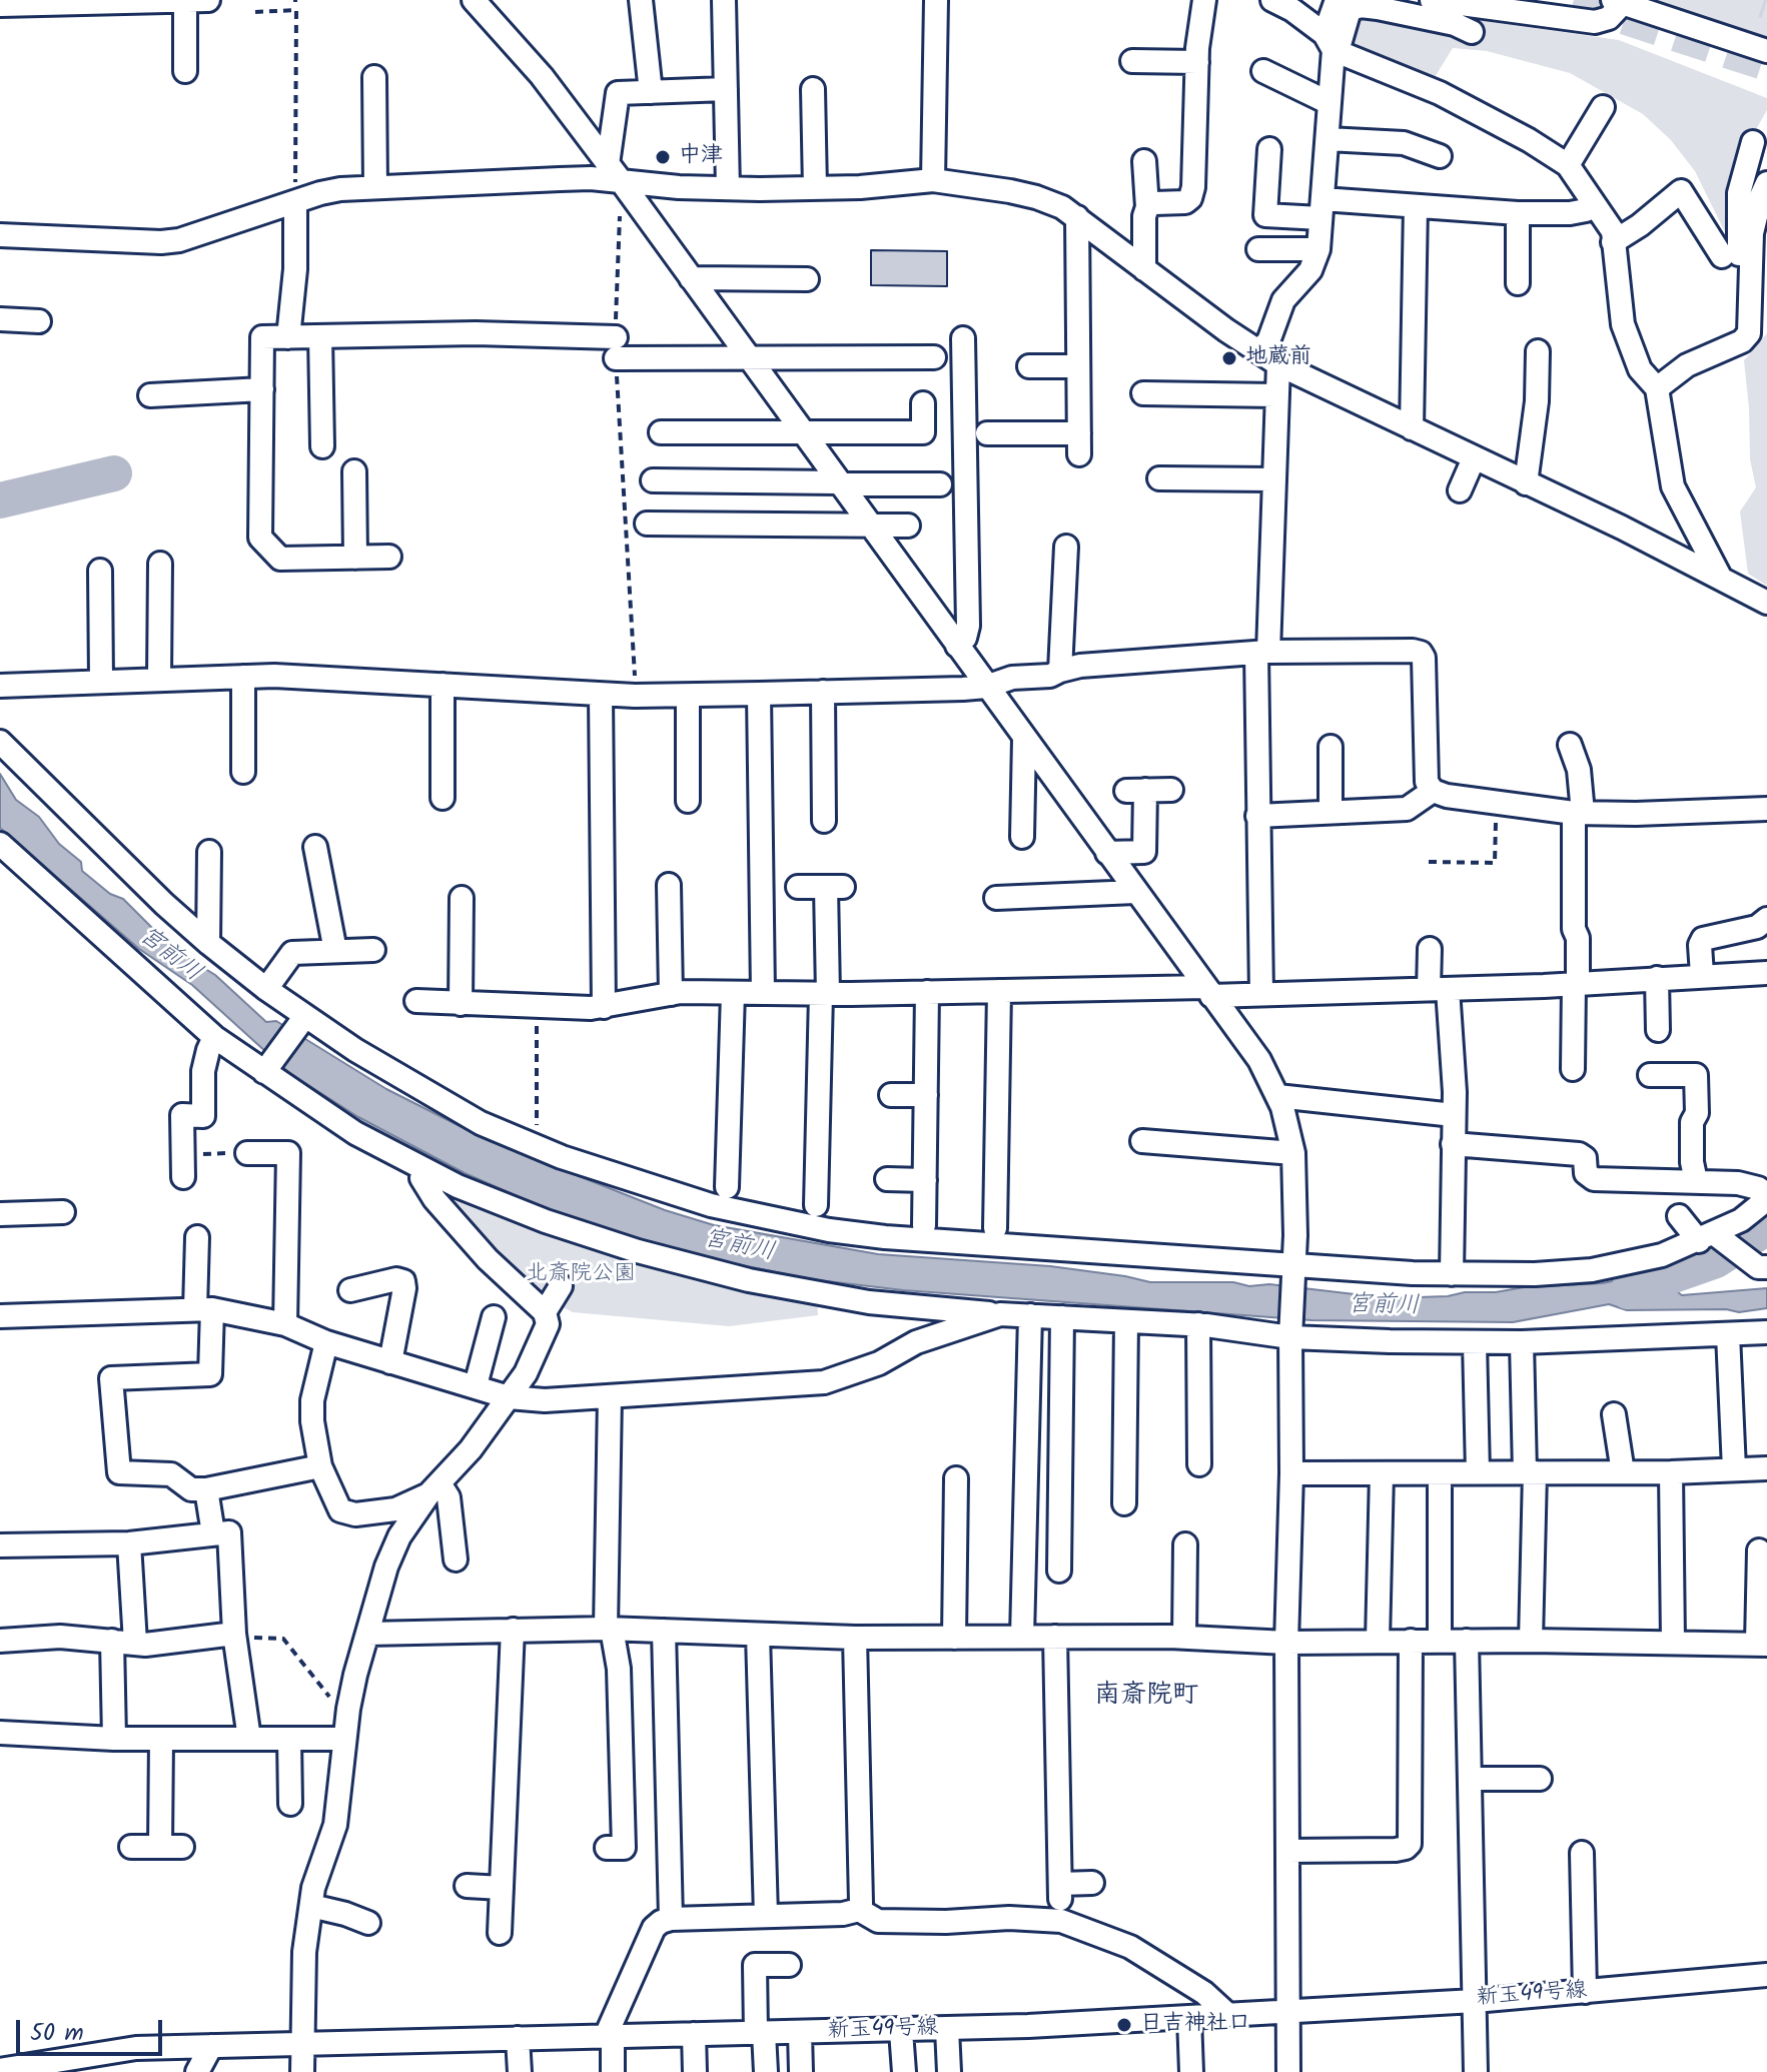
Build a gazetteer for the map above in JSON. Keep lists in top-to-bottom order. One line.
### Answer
{"streets":{"street":["新玉49号線"]},"districts":["南斎院町"],"water":["宮前川"],"parks":["北斎院公園"],"places":["中津","地蔵前","日吉神社口"],"scale_bar":"50 m"}
